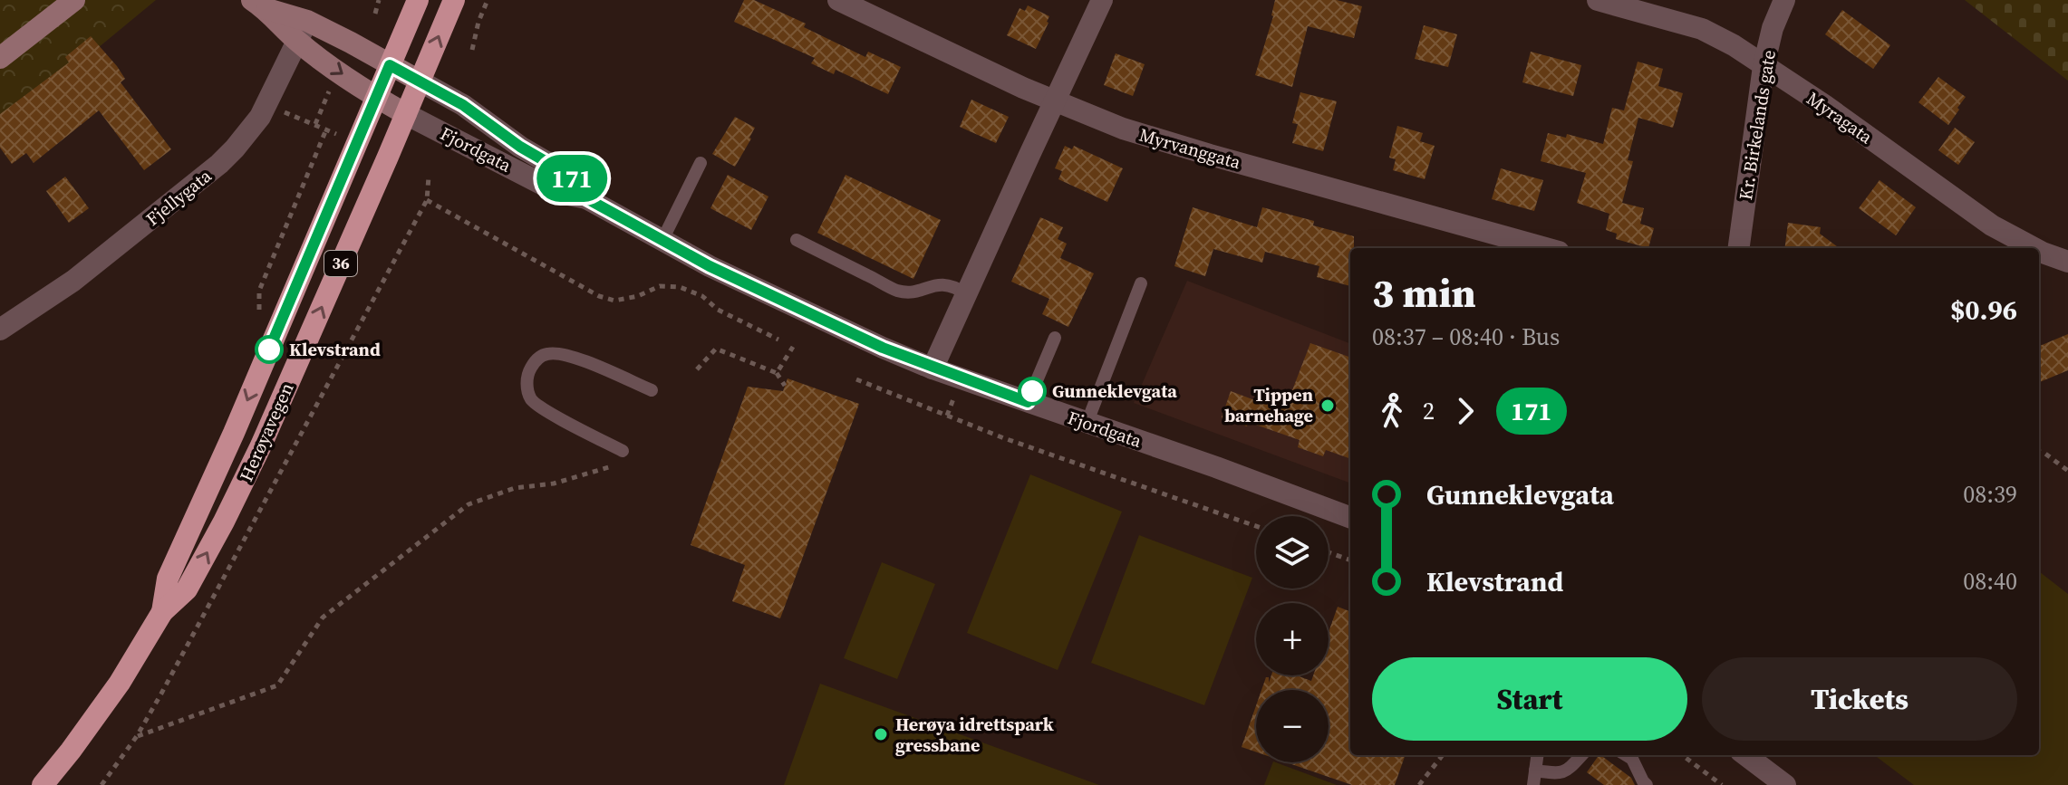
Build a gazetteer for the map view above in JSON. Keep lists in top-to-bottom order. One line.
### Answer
{"streets":{"highway":["36","Herøyavegen"],"street":["Myragata","Kr. Birkelands gate","Myrvanggata","Fjordgata","Fjellygata"]},"crossings":[["Myragata","Kr. Birkelands gate"],["Fjordgata","Herøyavegen"]],"places":["Klevstrand","Gunneklevgata","Tippen barnehage","Herøya idrettspark gressbane"],"lines":["bus line 171"],"page":{"on_map":"171","heading":["3 min","08:37 – 08:40 · Bus","$0.96"],"legs":["2","171"],"list":[{"name":"Gunneklevgata","value":"08:39"},{"name":"Klevstrand","value":"08:40"}],"map_buttons":["+","−"],"buttons":["Start","Tickets"]}}
